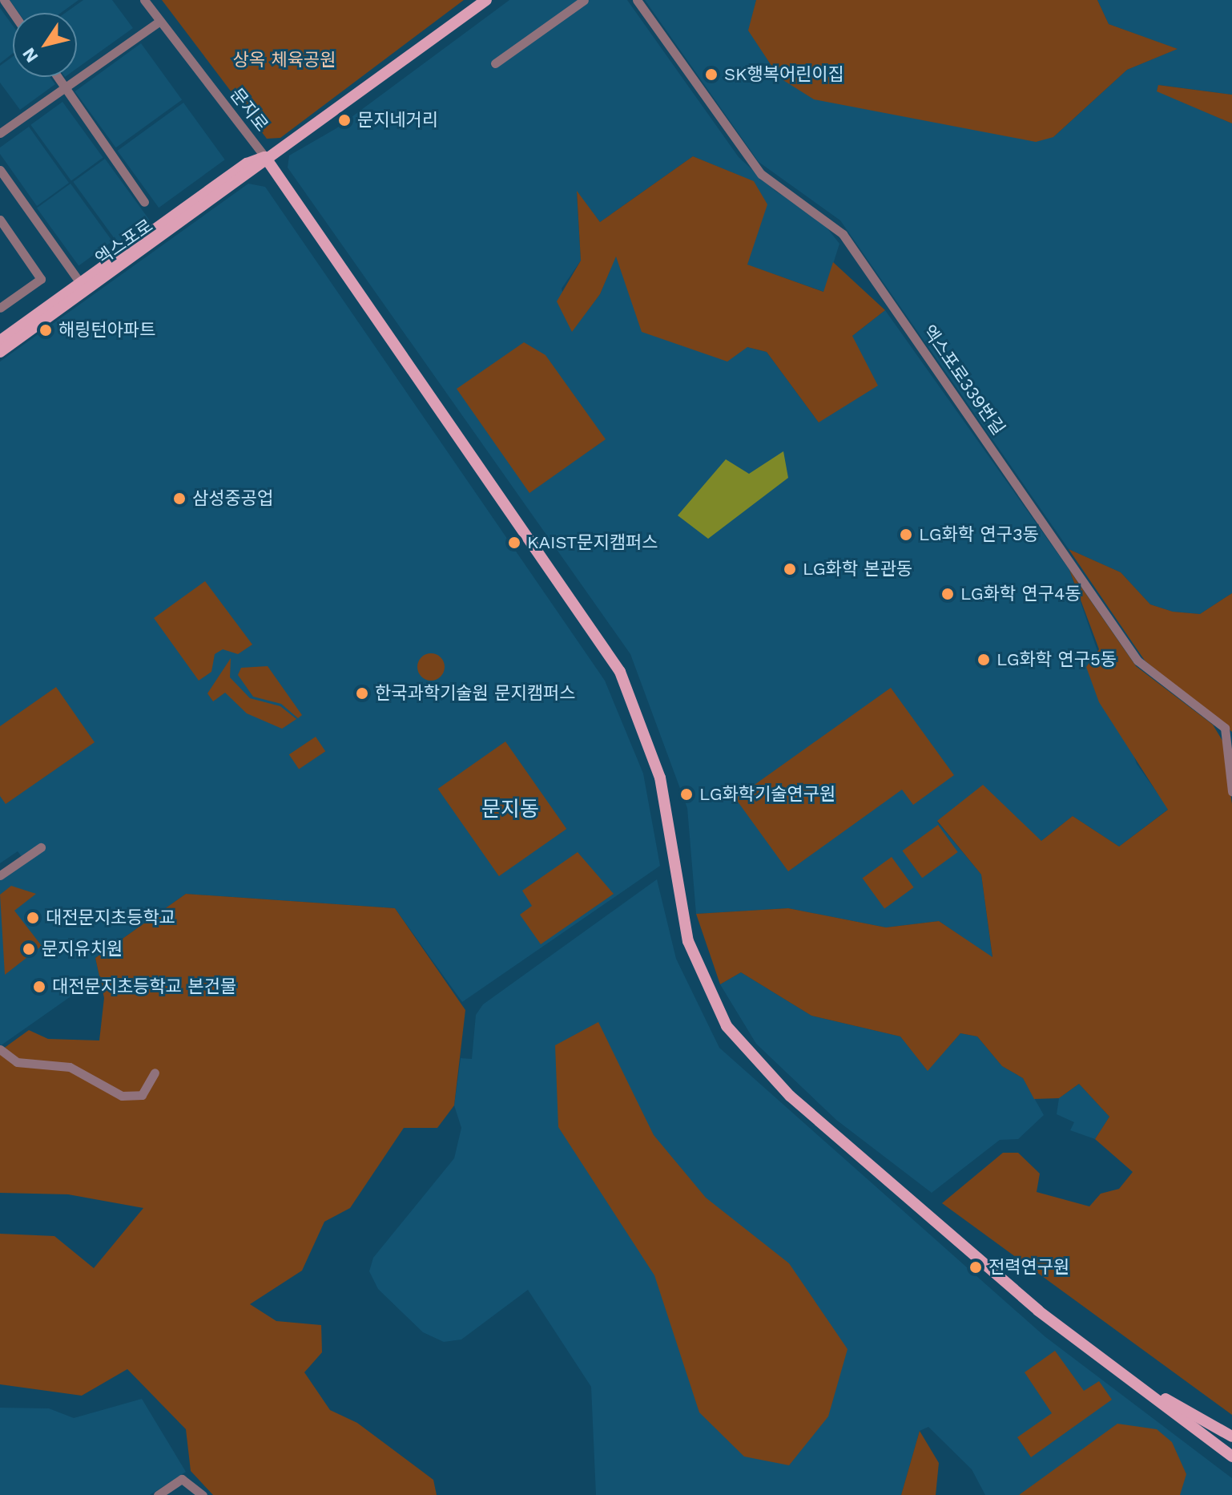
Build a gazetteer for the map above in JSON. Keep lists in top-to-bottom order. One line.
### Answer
{"streets":{"main road":["엑스포로"],"street":["문지로","엑스포로339번길"]},"crossings":[["문지로","엑스포로"]],"districts":["문지동"],"parks":["상옥 체육공원"],"places":["SK행복어린이집","문지네거리","해링턴아파트","삼성중공업","LG화학 연구3동","KAIST문지캠퍼스","LG화학 본관동","LG화학 연구4동","LG화학 연구5동","한국과학기술원 문지캠퍼스","LG화학기술연구원","대전문지초등학교","문지유치원","대전문지초등학교 본건물","전력연구원"],"north":"bottom left"}
